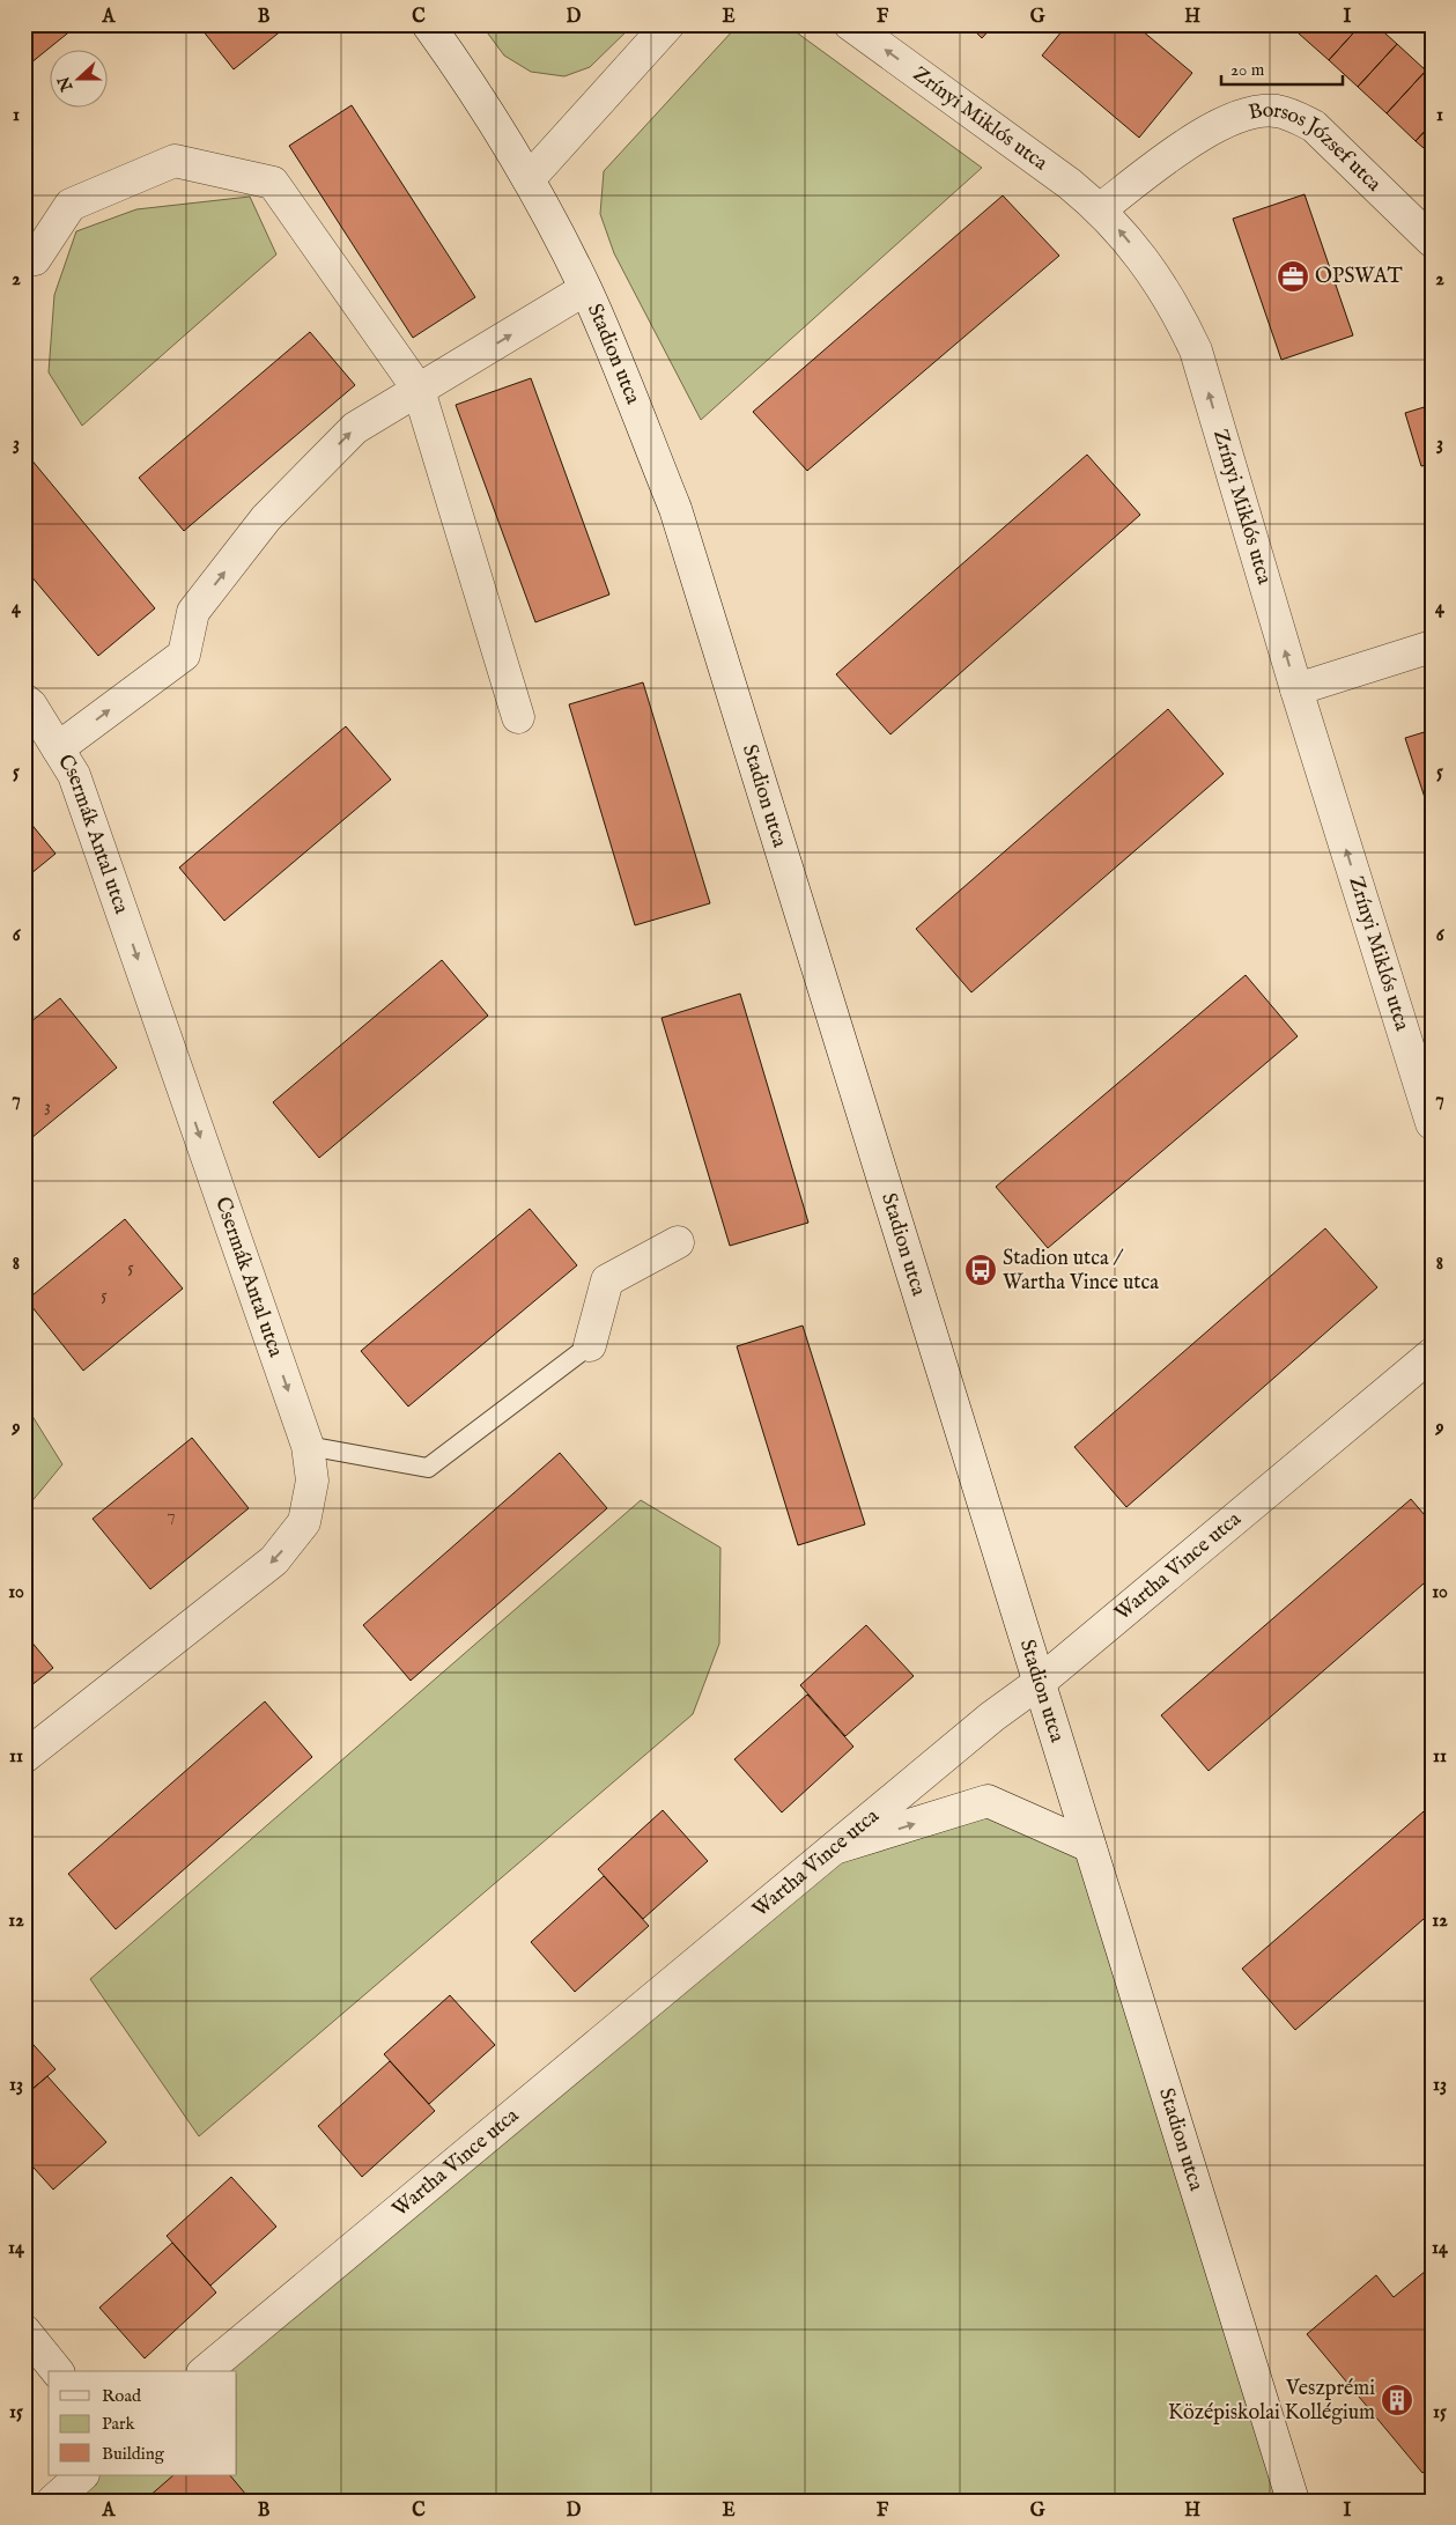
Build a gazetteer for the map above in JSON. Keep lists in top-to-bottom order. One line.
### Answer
{"streets":{"street":["Zrínyi Miklós utca","Borsos József utca","Stadion utca","Csermák Antal utca","Wartha Vince utca"]},"crossings":[["Zrínyi Miklós utca","Borsos József utca"],["Stadion utca","Wartha Vince utca"]],"one_way":["Zrínyi Miklós utca","Csermák Antal utca"],"places":{"office":["OPSWAT"],"bus stop":["Stadion utca / Wartha Vince utca"],"building":["Veszprémi Középiskolai Kollégium"]},"house_numbers":["3","5","5","7"],"legend":["Road","Park","Building"],"scale_bar":"20 m","north":"left","grid":{"columns":["A","B","C","D","E","F","G","H","I"],"rows":["1","2","3","4","5","6","7","8","9","10","11","12","13","14","15"]}}
